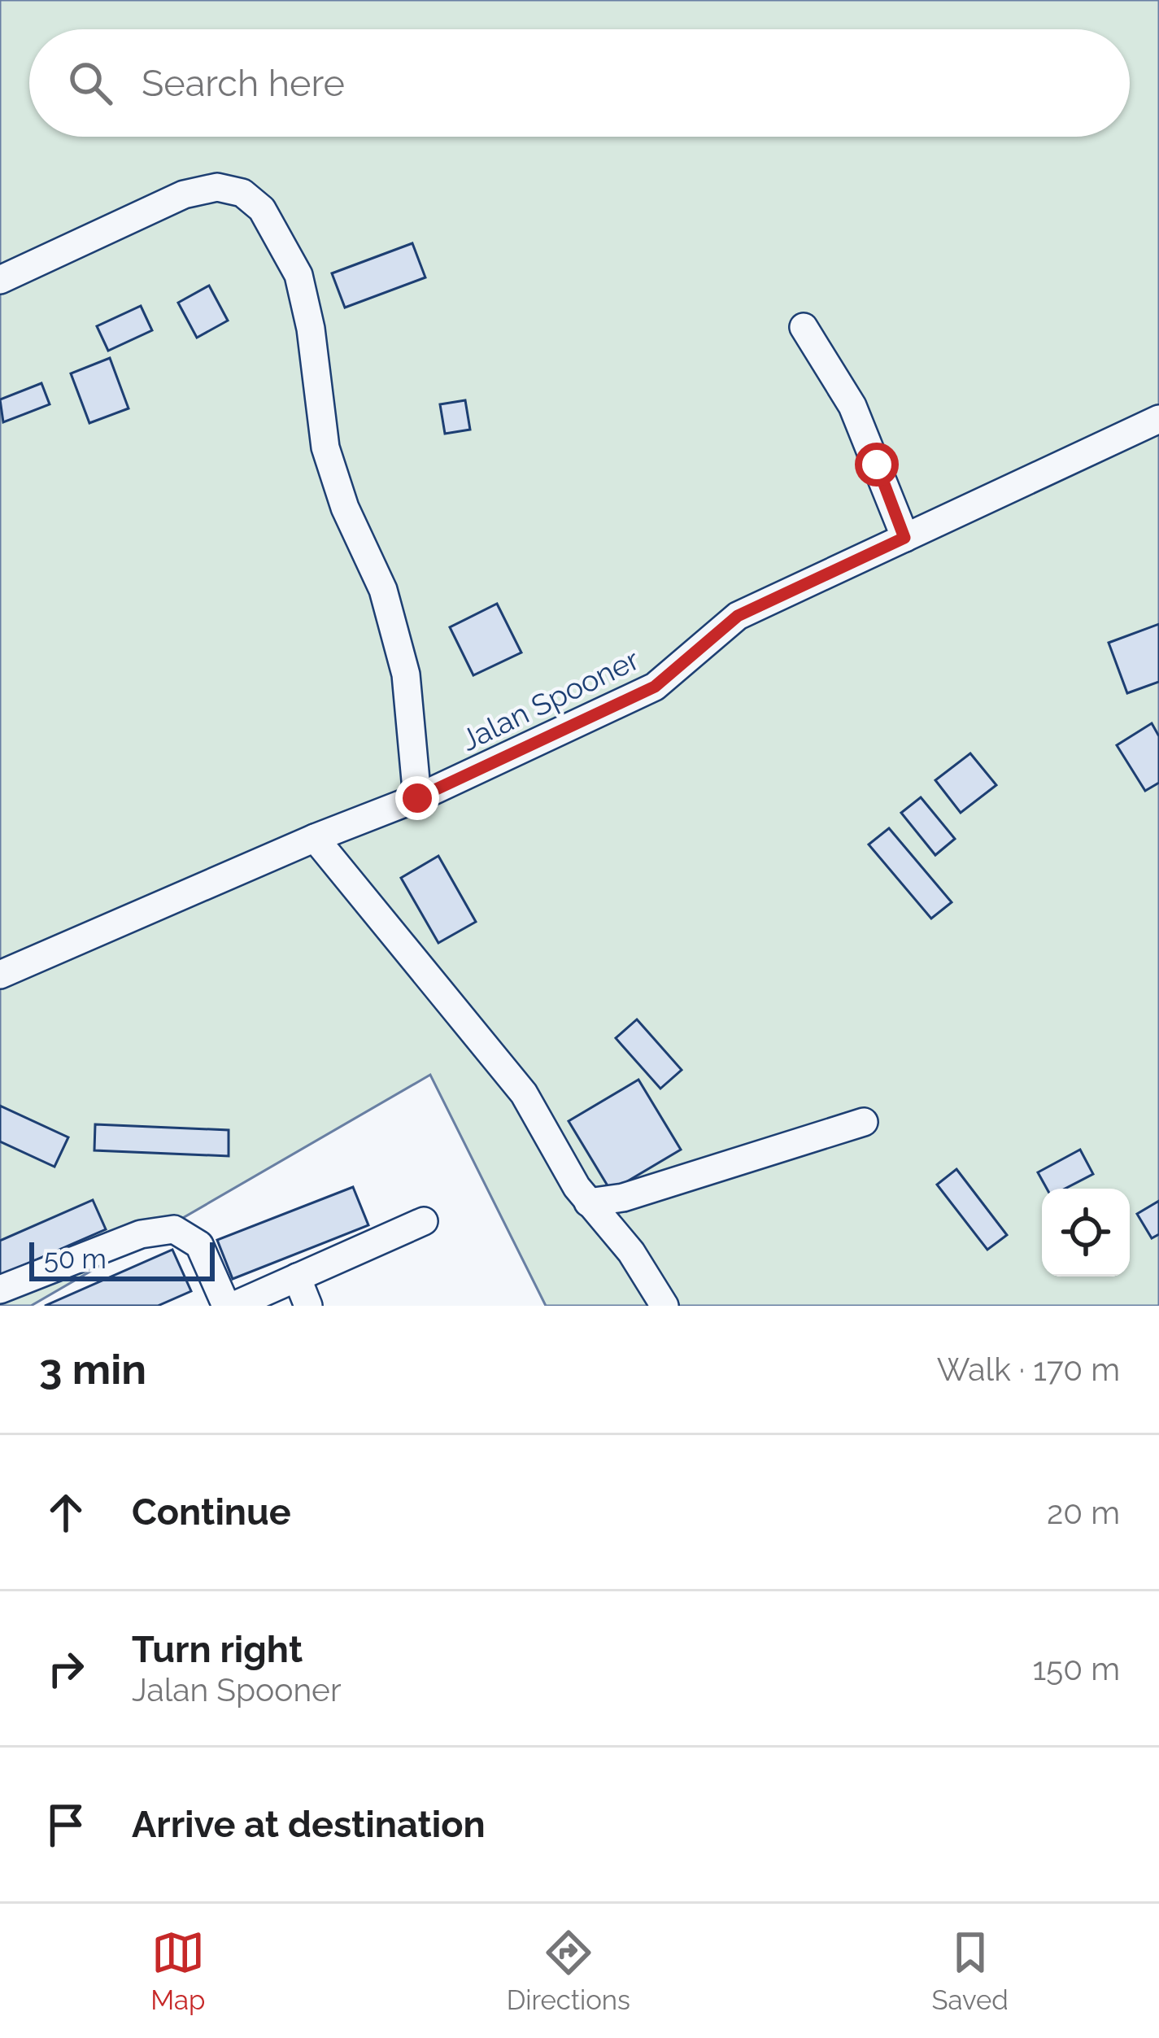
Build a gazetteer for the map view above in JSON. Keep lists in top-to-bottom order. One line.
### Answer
{"streets":{"street":["Jalan Spooner"]},"scale_bar":"50 m","page":{"search":"Search here","scale":"50 m","heading":["3 min","Walk · 170 m"],"list":[["Continue","20 m"],["Turn right","Jalan Spooner","150 m"],"Arrive at destination"],"nav":["Map","Directions","Saved"]}}
